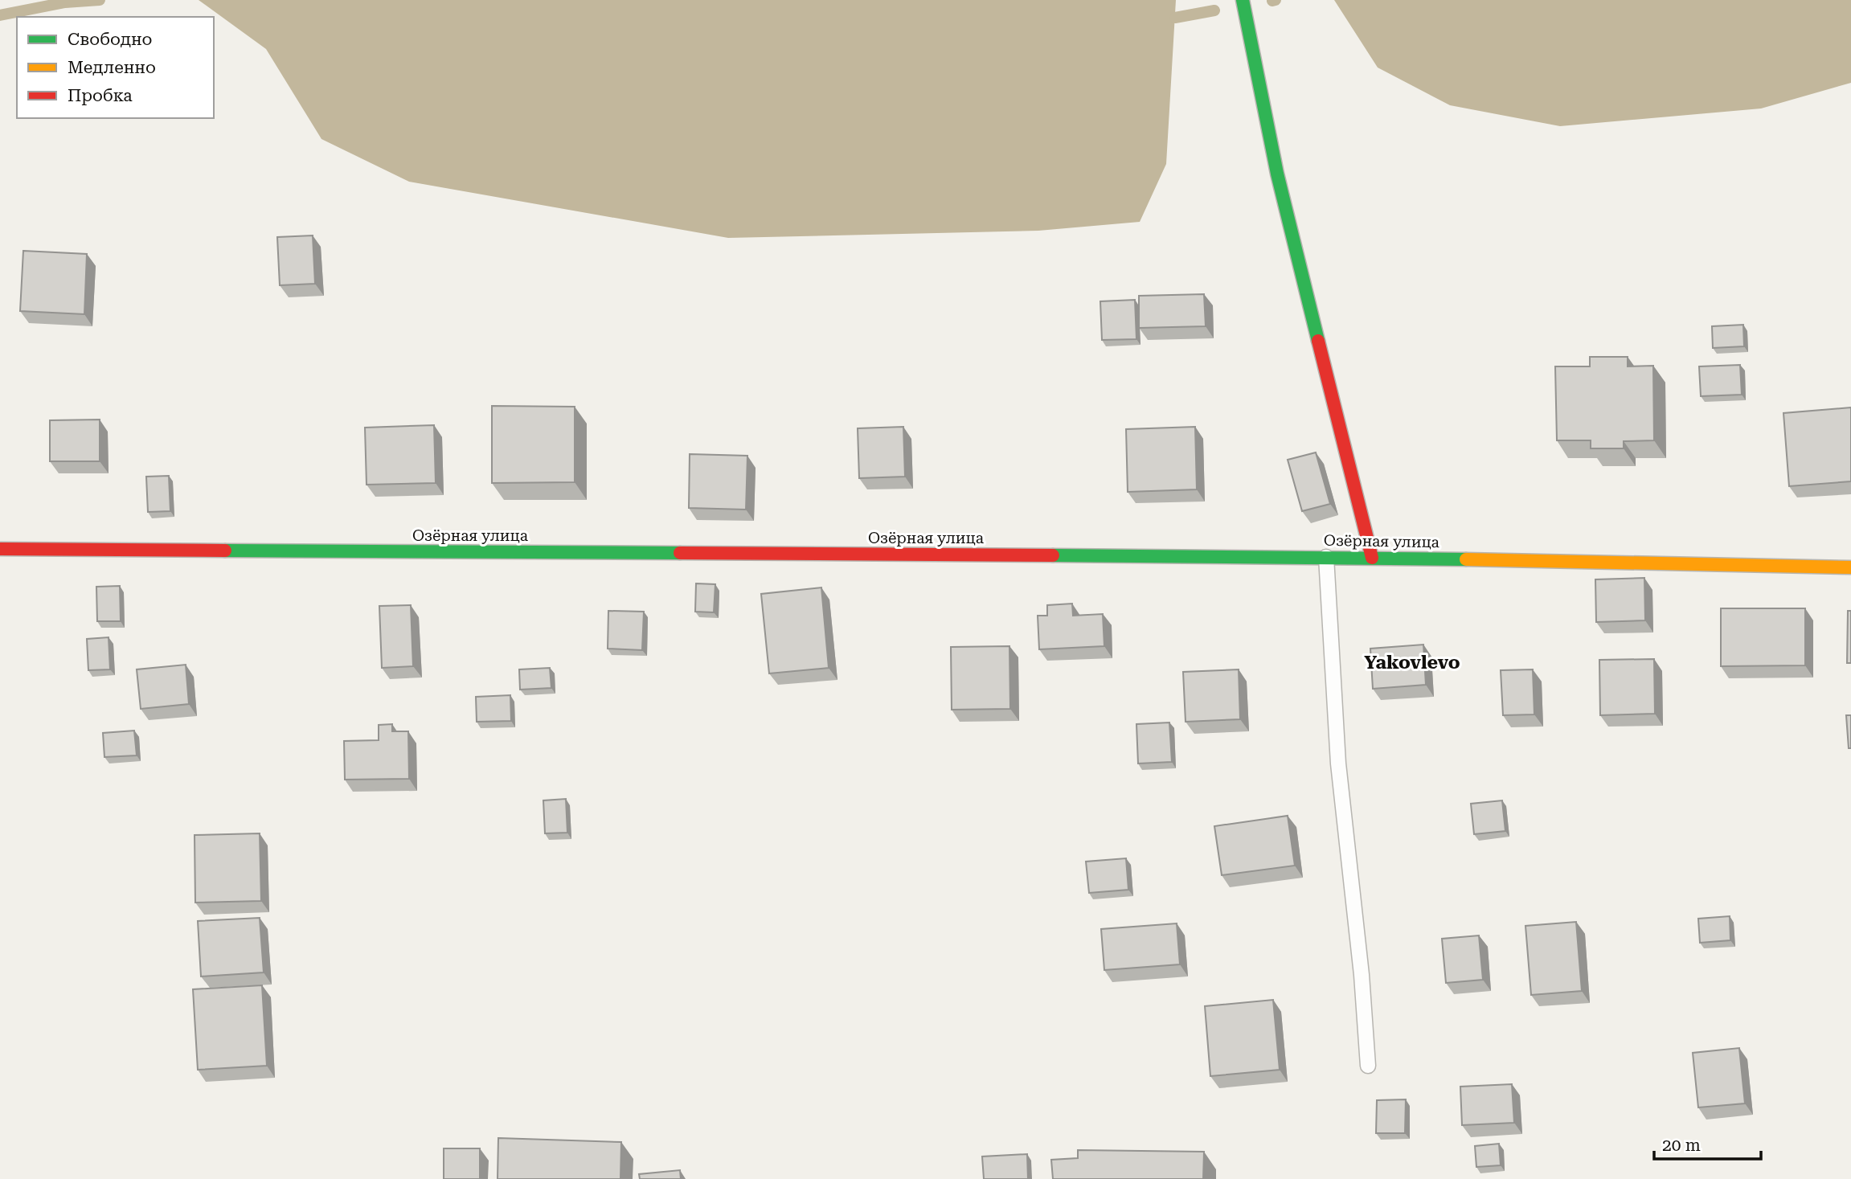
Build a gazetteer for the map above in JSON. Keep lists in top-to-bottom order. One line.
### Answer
{"streets":{"street":["Озёрная улица"]},"districts":["Yakovlevo"],"legend":["Свободно","Медленно","Пробка"],"scale_bar":"20 m"}
